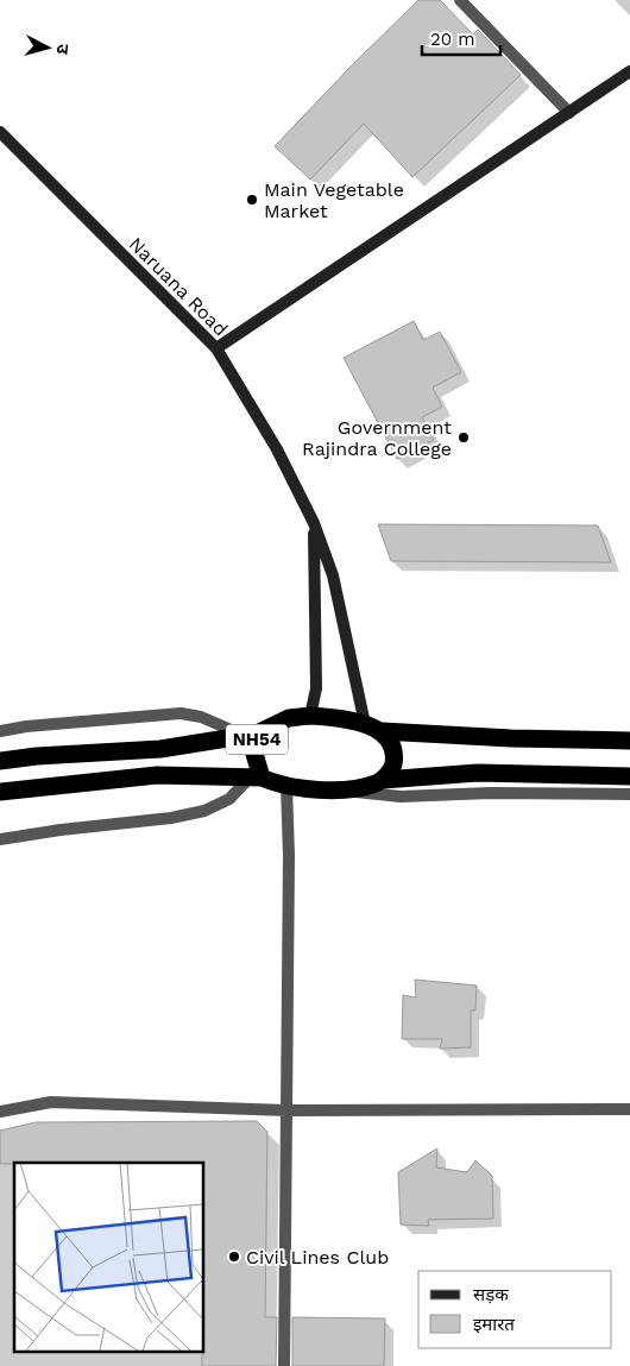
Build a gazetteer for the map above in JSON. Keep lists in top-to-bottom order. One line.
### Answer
{"streets":{"highway":["NH54"],"main road":["Naruana Road"]},"crossings":[["Naruana Road","NH54"]],"places":["Main Vegetable Market","Government Rajindra College","Civil Lines Club"],"legend":["सड़क","इमारत"],"scale_bar":"20 m","north":"right"}
